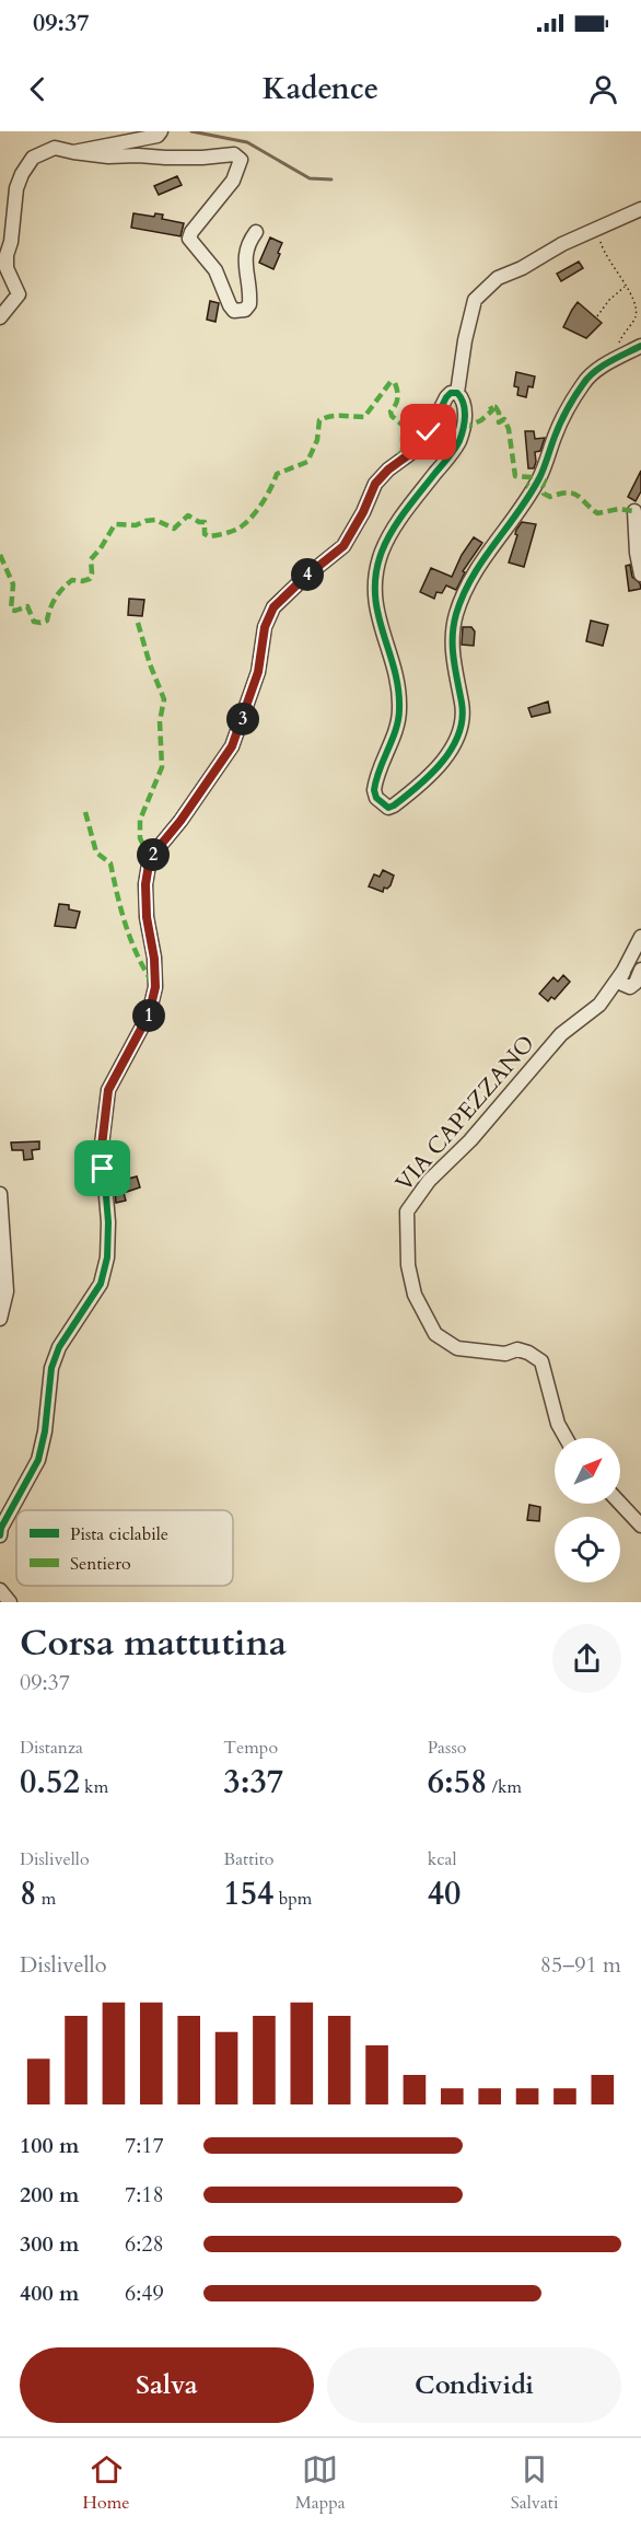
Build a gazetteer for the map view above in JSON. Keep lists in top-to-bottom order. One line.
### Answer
{"streets":{"street":["VIA CAPEZZANO"]},"legend":["Pista ciclabile","Sentiero"],"north":"top right","page":{"status":"09:37","header":"Kadence","pins":["4","3","2","1"],"heading":["Corsa mattutina","09:37"],"stats":[["Distanza","0.52 km"],["Tempo","3:37"],["Passo","6:58 /km"],["Dislivello","8 m"],["Battito","154 bpm"],["kcal","40"]],"chart":["Dislivello","85–91 m"],"list":[{"name":"100 m","note":"7:17"},{"name":"200 m","note":"7:18"},{"name":"300 m","note":"6:28"},{"name":"400 m","note":"6:49"}],"buttons":["Salva","Condividi"],"tabs":["Home","Mappa","Salvati"]}}
